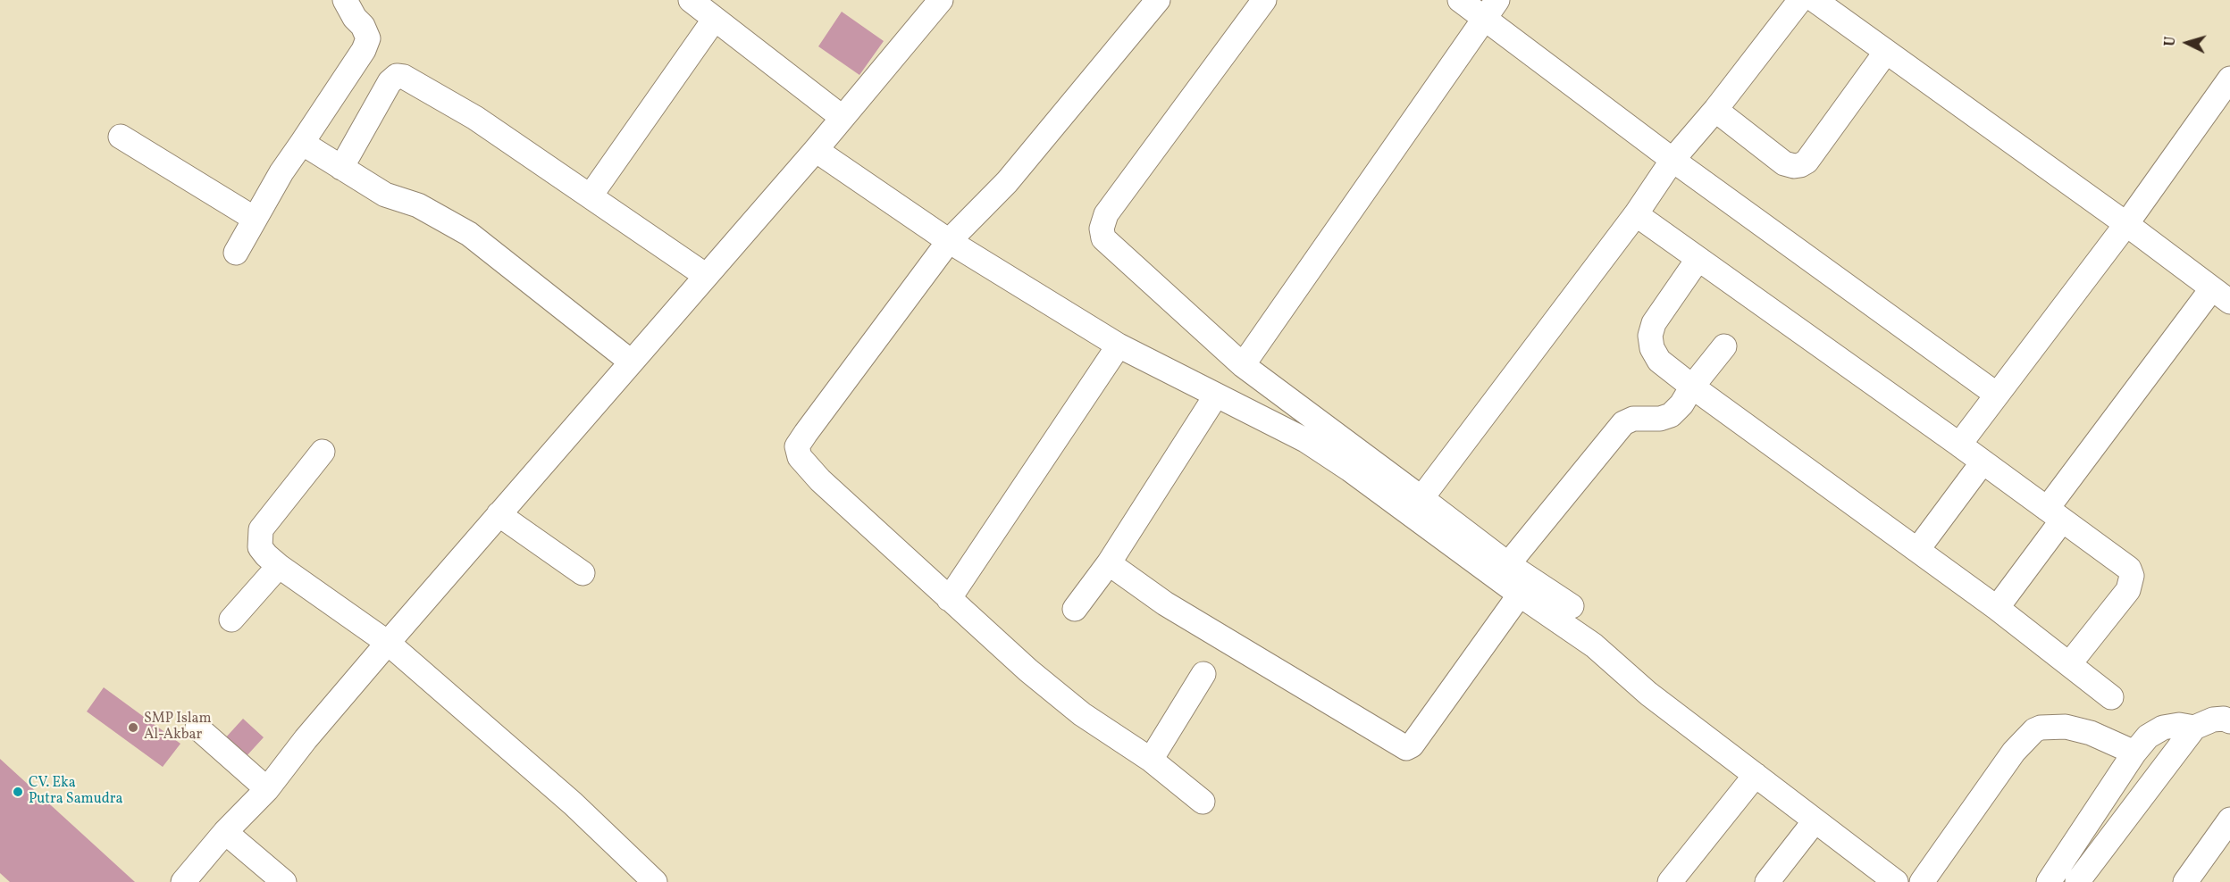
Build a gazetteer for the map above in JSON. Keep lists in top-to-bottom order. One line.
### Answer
{"places":["SMP Islam Al-Akbar","CV. Eka Putra Samudra"],"north":"left"}
